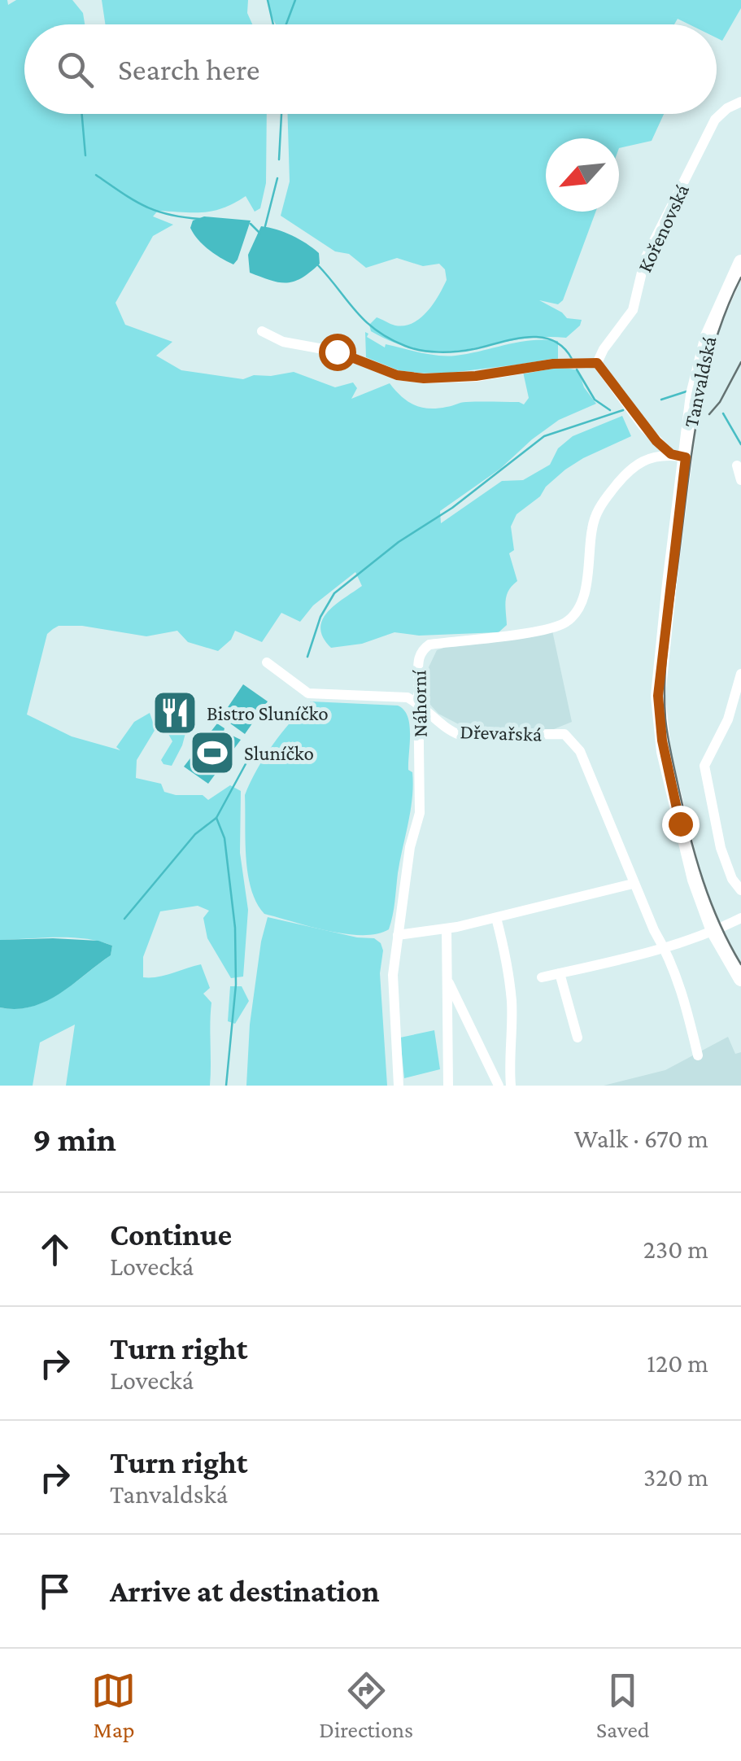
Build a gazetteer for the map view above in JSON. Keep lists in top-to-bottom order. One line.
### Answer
{"streets":{"main road":["Tanvaldská"],"street":["Kořenovská","Náhorní","Dřevařská"]},"crossings":[["Tanvaldská","Náhorní"],["Náhorní","Dřevařská"]],"places":{"restaurant":["Bistro Sluníčko"],"sports":["Sluníčko"]},"north":"bottom left","page":{"search":"Search here","heading":["9 min","Walk · 670 m"],"list":[["Continue","Lovecká","230 m"],["Turn right","Lovecká","120 m"],["Turn right","Tanvaldská","320 m"],"Arrive at destination"],"nav":["Map","Directions","Saved"]}}
